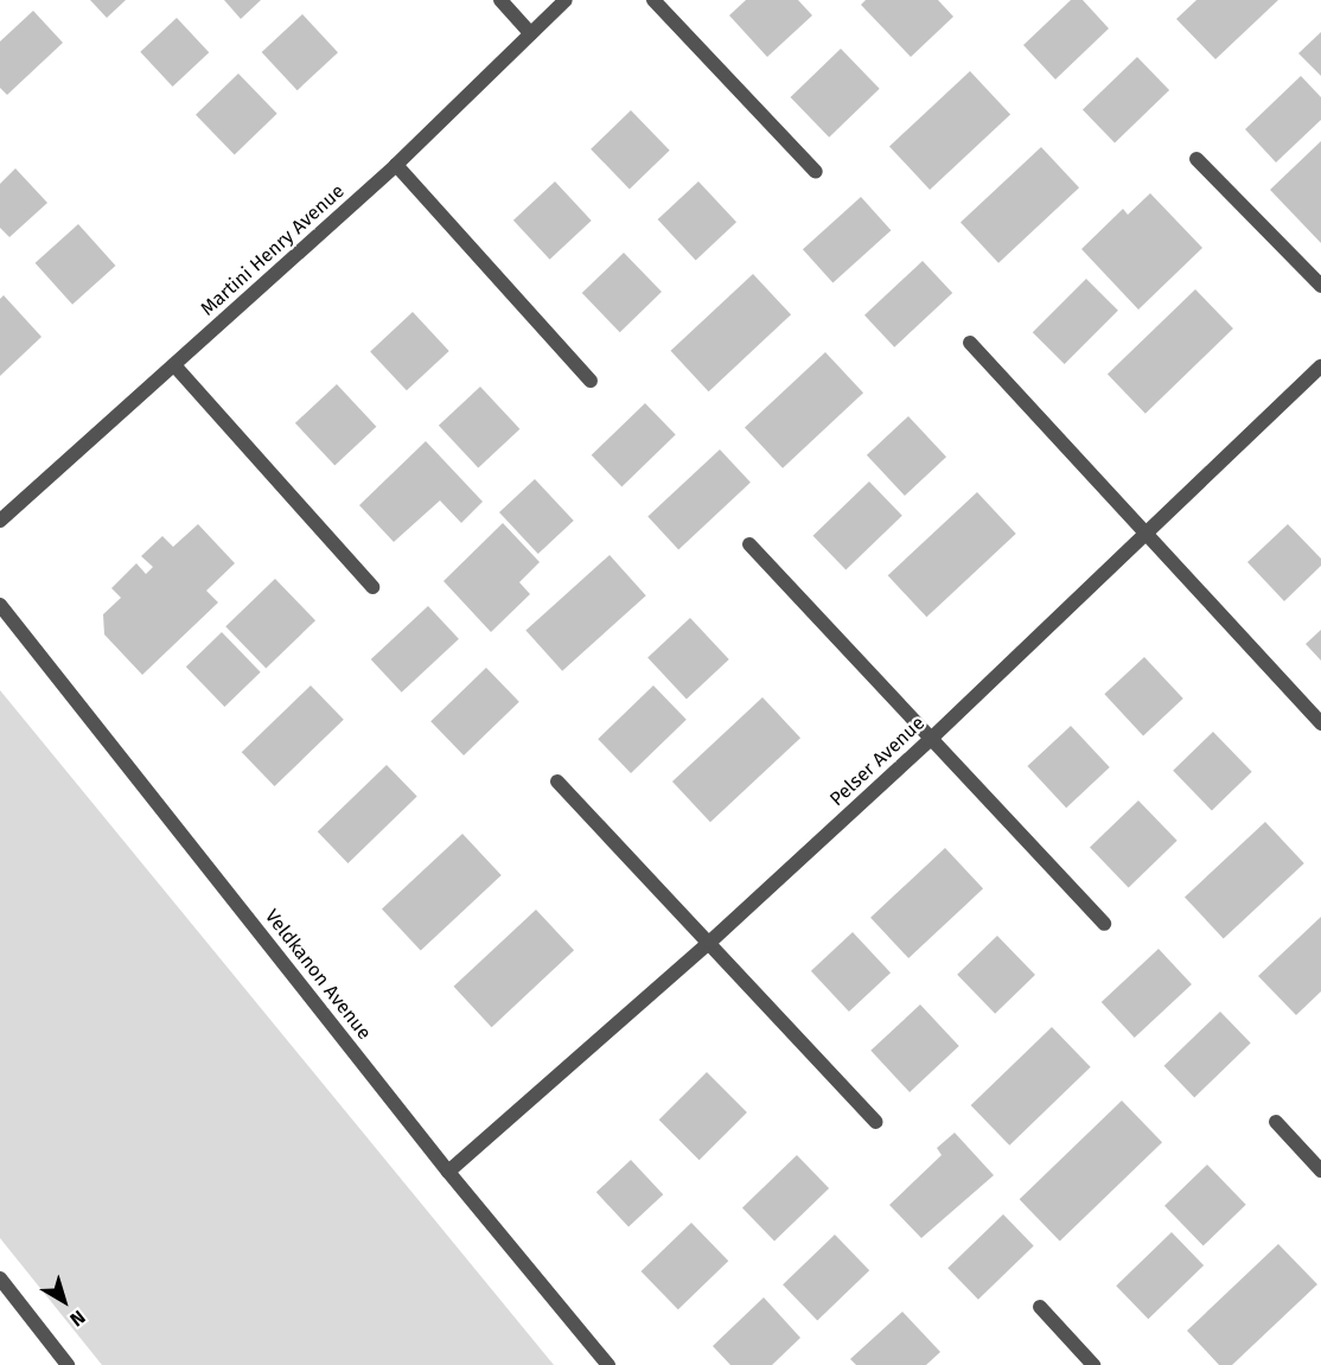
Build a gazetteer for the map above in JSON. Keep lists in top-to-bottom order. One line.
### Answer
{"streets":{"street":["Martini Henry Avenue","Pelser Avenue","Veldkanon Avenue"]},"crossings":[["Pelser Avenue","Veldkanon Avenue"]],"north":"bottom right"}
